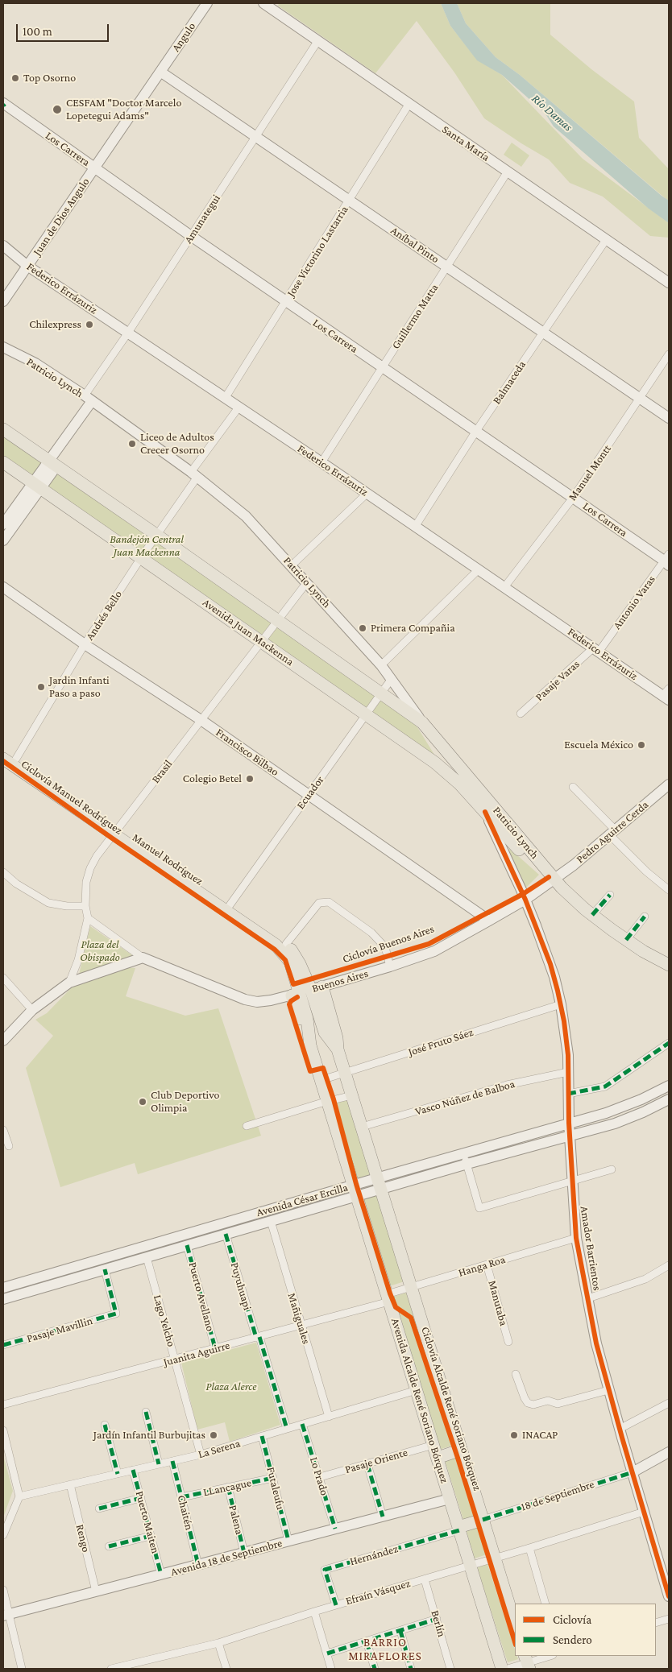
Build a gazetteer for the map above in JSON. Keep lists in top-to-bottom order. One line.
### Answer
{"streets":{"main road":["Patricio Lynch","Avenida Juan Mackenna","Manuel Rodríguez","Avenida Alcalde René Soriano Bórquez"],"street":["Angulo","Santa María","Los Carrera","Juan de Dios Angulo","Amunategui","Aníbal Pinto","Jose Victorino Lastarria","Federico Errázuriz","Guillermo Matta","Balmaceda","Manuel Montt","Antonio Varas","Andrés Bello","Pasaje Varas","Francisco Bilbao","Brasil","Ecuador","Pedro Aguirre Cerda","Buenos Aires","José Fruto Sáez","Vasco Núñez de Balboa","Avenida César Ercilla","Amador Barrientos","Hanga Roa","Puyuhuapi","Puerto Avellano","Manutaba","Mañiguales","Lago Yelcho","Pasaje Mavillin","Juanita Aguirre","La Serena","Pasaje Oriente","Lo Prado","LLancague","Futaleufu","18 de Septiembre","Chaitén","Palena","Puerto Maiten","Rengo","Hernández","Avenida 18 de Septiembre","Efraín Vásquez","Berlín"],"cycle path":["Ciclovía Manuel Rodríguez","Ciclovía Alcalde René Soriano Bórquez"]},"crossings":[["Angulo","Juan de Dios Angulo"],["Angulo","Aníbal Pinto"],["Santa María","Amunategui"],["Santa María","Jose Victorino Lastarria"],["Santa María","Guillermo Matta"],["Santa María","Balmaceda"],["Los Carrera","Juan de Dios Angulo"],["Los Carrera","Amunategui"],["Los Carrera","Jose Victorino Lastarria"],["Los Carrera","Guillermo Matta"],["Los Carrera","Balmaceda"],["Los Carrera","Manuel Montt"],["Los Carrera","Antonio Varas"],["Juan de Dios Angulo","Aníbal Pinto"],["Juan de Dios Angulo","Federico Errázuriz"],["Amunategui","Aníbal Pinto"],["Amunategui","Federico Errázuriz"],["Amunategui","Patricio Lynch"],["Amunategui","Avenida Juan Mackenna"],["Aníbal Pinto","Jose Victorino Lastarria"],["Aníbal Pinto","Guillermo Matta"],["Aníbal Pinto","Balmaceda"],["Aníbal Pinto","Manuel Montt"],["Jose Victorino Lastarria","Federico Errázuriz"],["Federico Errázuriz","Guillermo Matta"],["Federico Errázuriz","Balmaceda"],["Federico Errázuriz","Manuel Montt"],["Federico Errázuriz","Antonio Varas"],["Federico Errázuriz","Pasaje Varas"],["Patricio Lynch","Andrés Bello"],["Patricio Lynch","Avenida Juan Mackenna"],["Patricio Lynch","Brasil"],["Patricio Lynch","Ecuador"],["Patricio Lynch","Pedro Aguirre Cerda"],["Patricio Lynch","Buenos Aires"],["Antonio Varas","Pasaje Varas"],["Andrés Bello","Avenida Juan Mackenna"],["Andrés Bello","Francisco Bilbao"],["Andrés Bello","Manuel Rodríguez"],["Avenida Juan Mackenna","Brasil"],["Avenida Juan Mackenna","Ecuador"],["Avenida Juan Mackenna","Pedro Aguirre Cerda"],["Avenida Juan Mackenna","Buenos Aires"],["Avenida Juan Mackenna","Amador Barrientos"],["Francisco Bilbao","Brasil"],["Francisco Bilbao","Ecuador"],["Francisco Bilbao","Buenos Aires"],["Brasil","Manuel Rodríguez"],["Brasil","Buenos Aires"],["Ecuador","Manuel Rodríguez"],["Pedro Aguirre Cerda","Buenos Aires"],["Manuel Rodríguez","Buenos Aires"],["Manuel Rodríguez","Avenida Alcalde René Soriano Bórquez"],["Buenos Aires","Amador Barrientos"],["Buenos Aires","Avenida Alcalde René Soriano Bórquez"],["José Fruto Sáez","Amador Barrientos"],["José Fruto Sáez","Avenida Alcalde René Soriano Bórquez"],["Vasco Núñez de Balboa","Amador Barrientos"],["Avenida César Ercilla","Amador Barrientos"],["Avenida César Ercilla","Puyuhuapi"],["Avenida César Ercilla","Puerto Avellano"],["Avenida César Ercilla","Mañiguales"],["Avenida César Ercilla","Lago Yelcho"],["Avenida César Ercilla","Pasaje Mavillin"],["Avenida César Ercilla","Avenida Alcalde René Soriano Bórquez"],["Amador Barrientos","Hanga Roa"],["Amador Barrientos","18 de Septiembre"],["Amador Barrientos","Efraín Vásquez"],["Hanga Roa","Manutaba"],["Hanga Roa","Juanita Aguirre"],["Hanga Roa","Avenida Alcalde René Soriano Bórquez"],["Puyuhuapi","Juanita Aguirre"],["Puyuhuapi","La Serena"],["Puerto Avellano","Juanita Aguirre"],["Mañiguales","Juanita Aguirre"],["Mañiguales","La Serena"],["Lago Yelcho","Juanita Aguirre"],["Lago Yelcho","La Serena"],["Juanita Aguirre","Avenida Alcalde René Soriano Bórquez"],["Avenida Alcalde René Soriano Bórquez","La Serena"],["Avenida Alcalde René Soriano Bórquez","Pasaje Oriente"],["Avenida Alcalde René Soriano Bórquez","Hernández"],["Avenida Alcalde René Soriano Bórquez","Avenida 18 de Septiembre"],["Avenida Alcalde René Soriano Bórquez","Efraín Vásquez"],["La Serena","Lo Prado"],["La Serena","Futaleufu"],["La Serena","Chaitén"],["La Serena","Puerto Maiten"],["La Serena","Rengo"],["Pasaje Oriente","Lo Prado"],["Lo Prado","Avenida 18 de Septiembre"],["LLancague","Futaleufu"],["LLancague","Chaitén"],["LLancague","Palena"],["Futaleufu","Avenida 18 de Septiembre"],["Chaitén","Avenida 18 de Septiembre"],["Palena","Avenida 18 de Septiembre"],["Puerto Maiten","Avenida 18 de Septiembre"],["Rengo","Avenida 18 de Septiembre"],["Hernández","Efraín Vásquez"],["Efraín Vásquez","Berlín"]],"districts":["BARRIO MIRAFLORES"],"water":["Río Damas"],"parks":["Bandejón Central Juan Mackenna","Plaza del Obispado","Plaza Alerce"],"places":["Top Osorno","CESFAM \"Doctor Marcelo Lopetegui Adams\"","Chilexpress","Liceo de Adultos Crecer Osorno","Primera Compañia","Jardin Infanti Paso a paso","Escuela México","Colegio Betel","Club Deportivo Olimpia","Jardín Infantil Burbujitas","INACAP"],"legend":["Ciclovía","Sendero"],"scale_bar":"100 m"}
